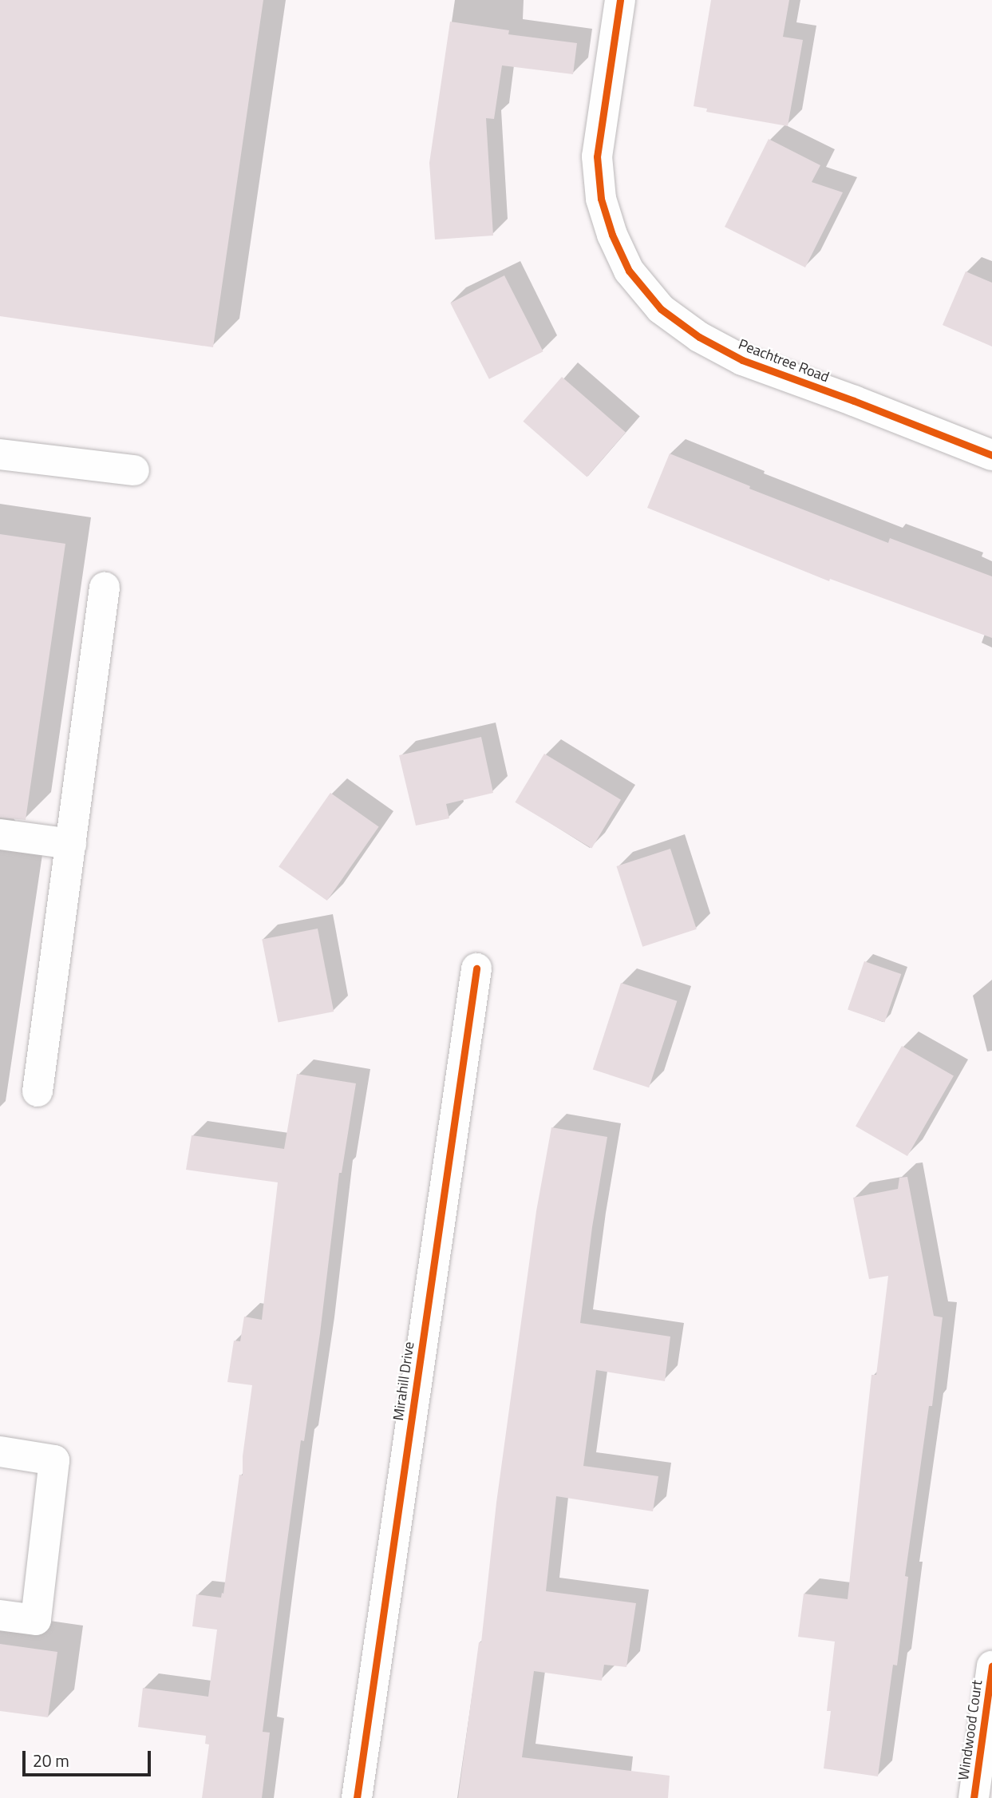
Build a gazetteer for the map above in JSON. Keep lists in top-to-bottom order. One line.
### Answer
{"streets":{"street":["Peachtree Road","Mirahill Drive","Windwood Court"]},"scale_bar":"20 m"}
